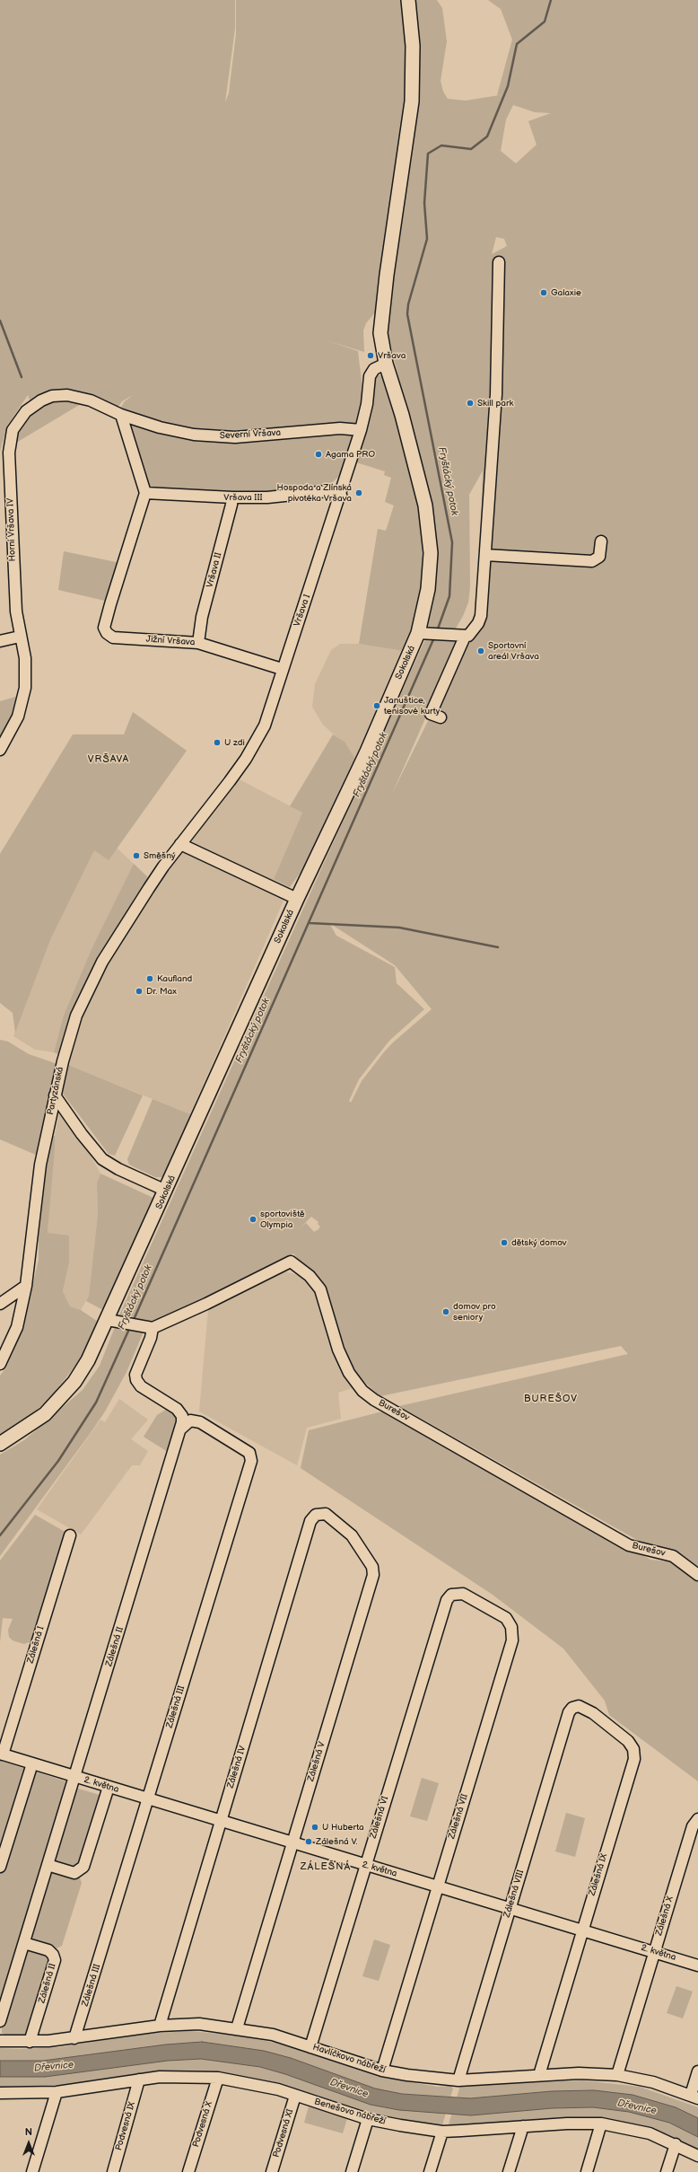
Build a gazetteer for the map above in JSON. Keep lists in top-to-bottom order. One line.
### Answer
{"streets":{"main road":["Sokolská"],"street":["Severní Vršava","Vršava III","Horní Vršava IV","Vršava II","Vršava I","Jižní Vršava","Partyzánská","Burešov","Zálešná I","Zálešná II","Zálešná III","Zálešná V","Zálešná IV","2. května","Zálešná VII","Zálešná VI","Zálešná IX","Zálešná VIII","Zálešná X","Havlíčkovo nábřeží","Benešovo nábřeží","Podvesná X","Podvesná IX","Podvesná XI"]},"crossings":[["Severní Vršava","Horní Vršava IV"],["Severní Vršava","Vršava I"],["Vršava III","Vršava II"],["Vršava III","Vršava I"],["Vršava III","Jižní Vršava"],["Vršava II","Jižní Vršava"],["Vršava I","Jižní Vršava"],["Vršava I","Sokolská"],["Vršava I","Partyzánská"],["Zálešná I","2. května"],["Zálešná II","Zálešná III"],["Zálešná II","2. května"],["Zálešná II","Havlíčkovo nábřeží"],["Zálešná III","2. května"],["Zálešná III","Havlíčkovo nábřeží"],["Zálešná V","Zálešná IV"],["Zálešná V","2. května"],["Zálešná V","Havlíčkovo nábřeží"],["Zálešná IV","2. května"],["Zálešná IV","Havlíčkovo nábřeží"],["2. května","Zálešná VII"],["2. května","Zálešná VI"],["2. května","Zálešná IX"],["2. května","Zálešná VIII"],["2. května","Zálešná X"],["Zálešná VII","Zálešná VI"],["Zálešná VII","Havlíčkovo nábřeží"],["Zálešná VI","Havlíčkovo nábřeží"],["Zálešná IX","Zálešná VIII"],["Zálešná IX","Havlíčkovo nábřeží"],["Zálešná VIII","Havlíčkovo nábřeží"],["Zálešná X","Havlíčkovo nábřeží"],["Benešovo nábřeží","Podvesná X"],["Benešovo nábřeží","Podvesná IX"],["Benešovo nábřeží","Podvesná XI"]],"districts":["VRŠAVA","BUREŠOV","ZÁLEŠNÁ"],"water":["Fryštácký potok","Dřevnice"],"places":["Galaxie","Vršava","Skill park","Agama PRO","Hospoda a Zlínská pivotéka Vršava","Sportovní areál Vršava","Januštice, tenisové kurty","U zdi","Směšný","Kaufland","Dr. Max","sportoviště Olympia","dětský domov","domov pro seniory","U Huberta","Zálešná V."],"north":"top"}
